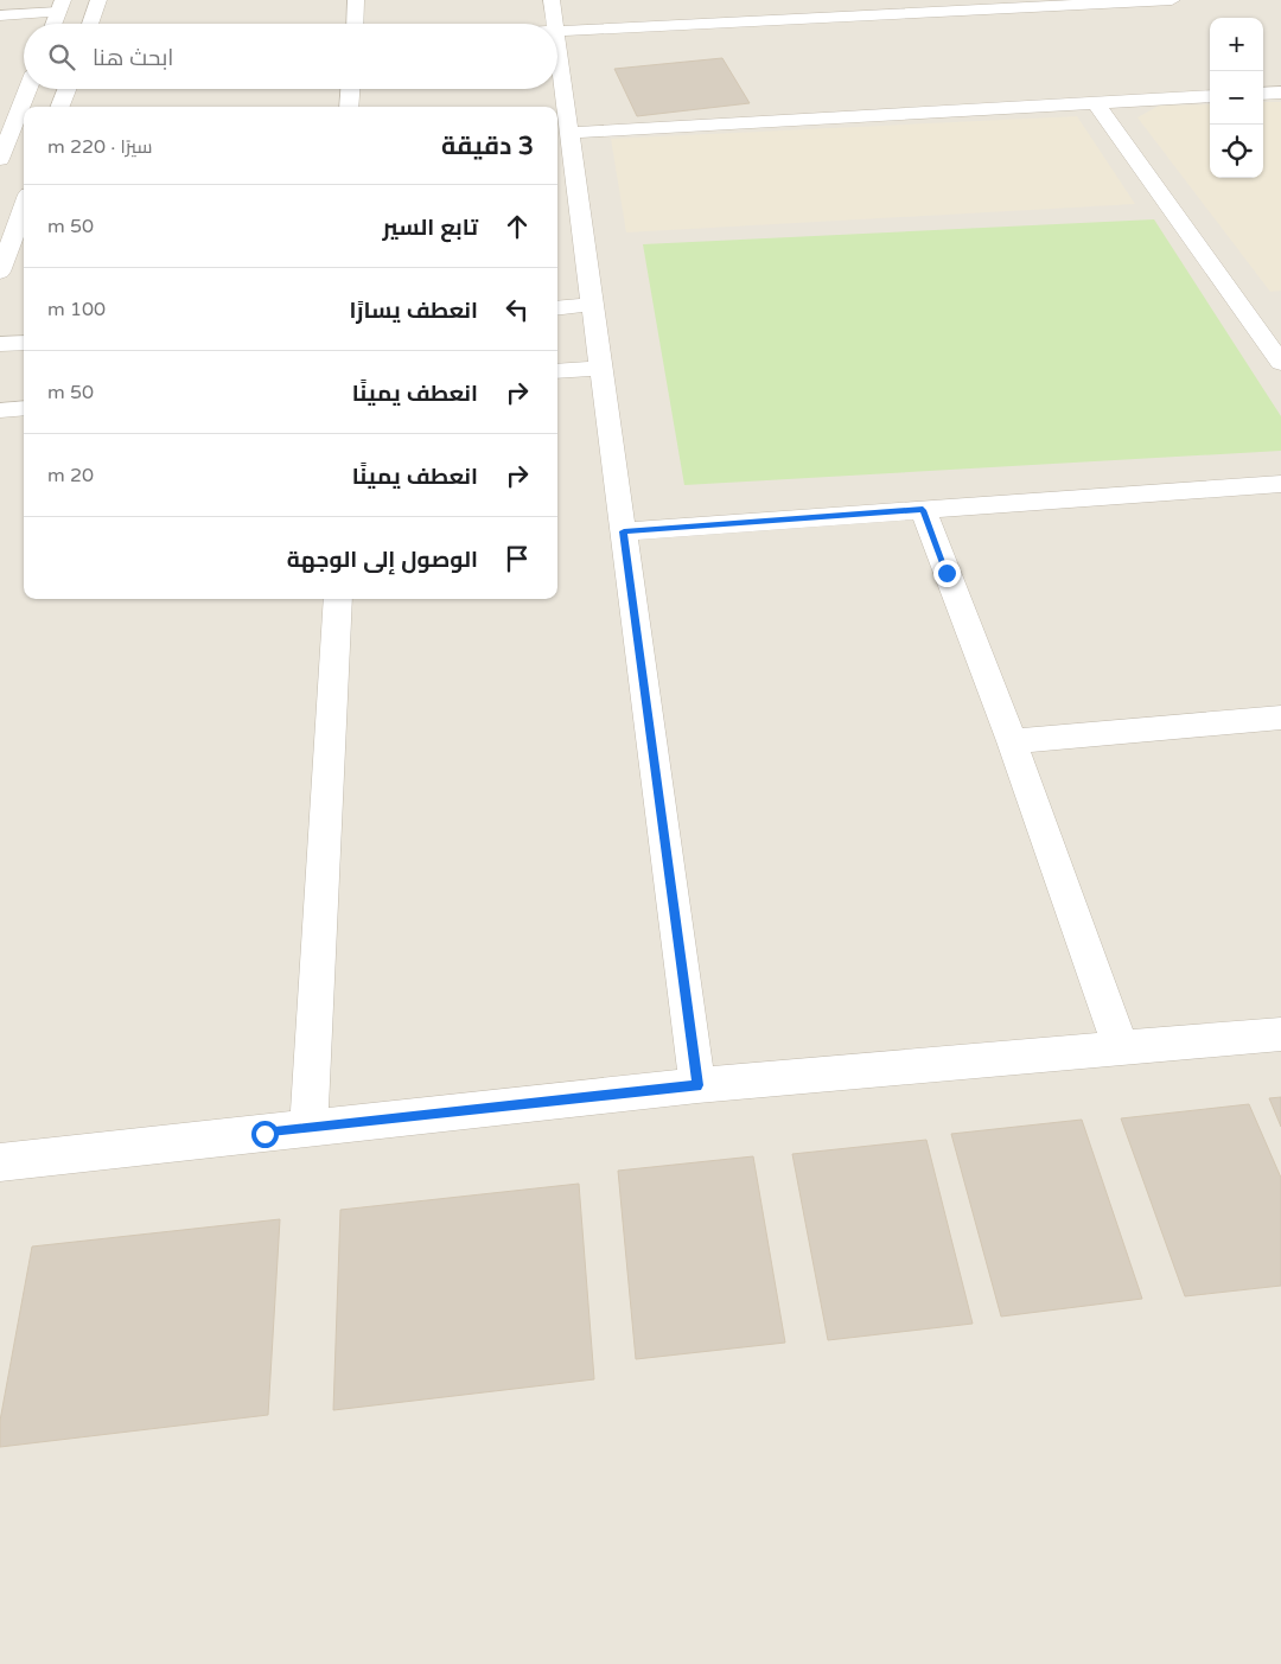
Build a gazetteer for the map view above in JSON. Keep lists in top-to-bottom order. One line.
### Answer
{"page":{"map_buttons":["+","−"],"search":"ابحث هنا","heading":["3 دقيقة","سيرًا · 220 m"],"list":[["تابع السير","50 m"],["انعطف يسارًا","100 m"],["انعطف يمينًا","50 m"],["انعطف يمينًا","20 m"],"الوصول إلى الوجهة"]}}
